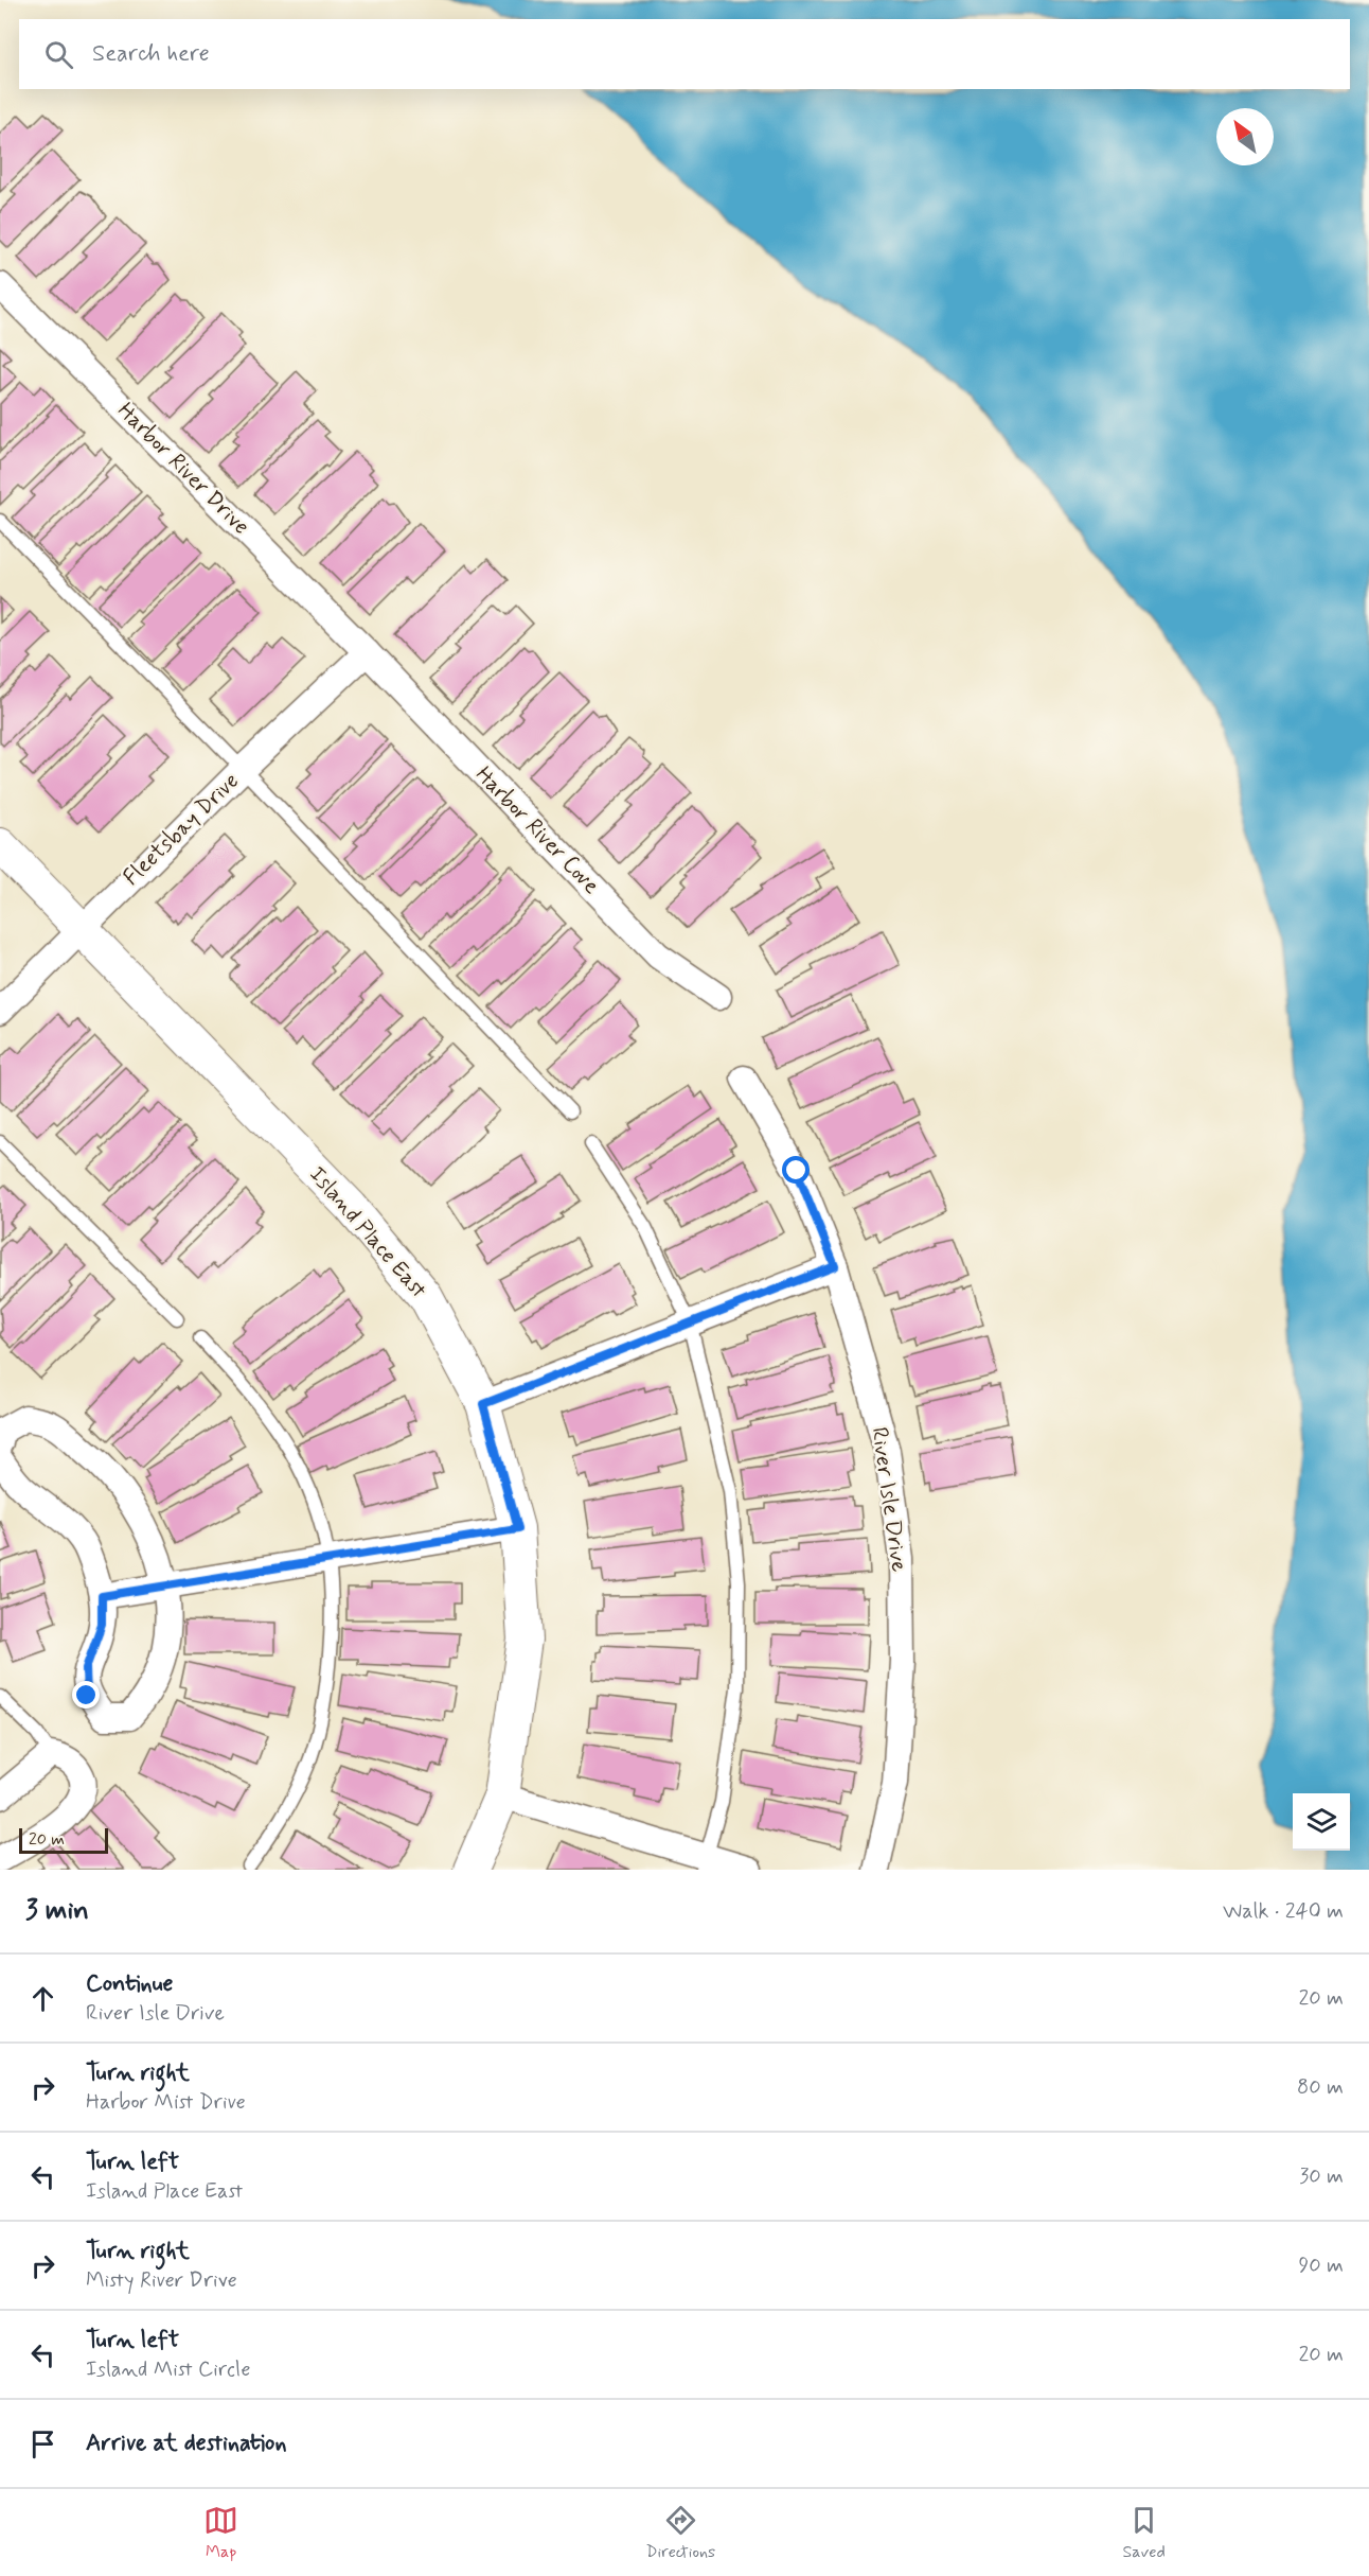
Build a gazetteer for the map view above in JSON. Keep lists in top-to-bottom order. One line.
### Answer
{"streets":{"street":["Harbor River Drive","Fleetsbay Drive","Harbor River Cove","Island Place East","River Isle Drive"]},"crossings":[["Harbor River Drive","Fleetsbay Drive"],["Harbor River Drive","Harbor River Cove"],["Fleetsbay Drive","Harbor River Cove"],["Fleetsbay Drive","Island Place East"]],"scale_bar":"20 m","north":"top left","page":{"search":"Search here","scale":"20 m","heading":["3 min","Walk · 240 m"],"list":[["Continue","River Isle Drive","20 m"],["Turn right","Harbor Mist Drive","80 m"],["Turn left","Island Place East","30 m"],["Turn right","Misty River Drive","90 m"],["Turn left","Island Mist Circle","20 m"],"Arrive at destination"],"nav":["Map","Directions","Saved"]}}
